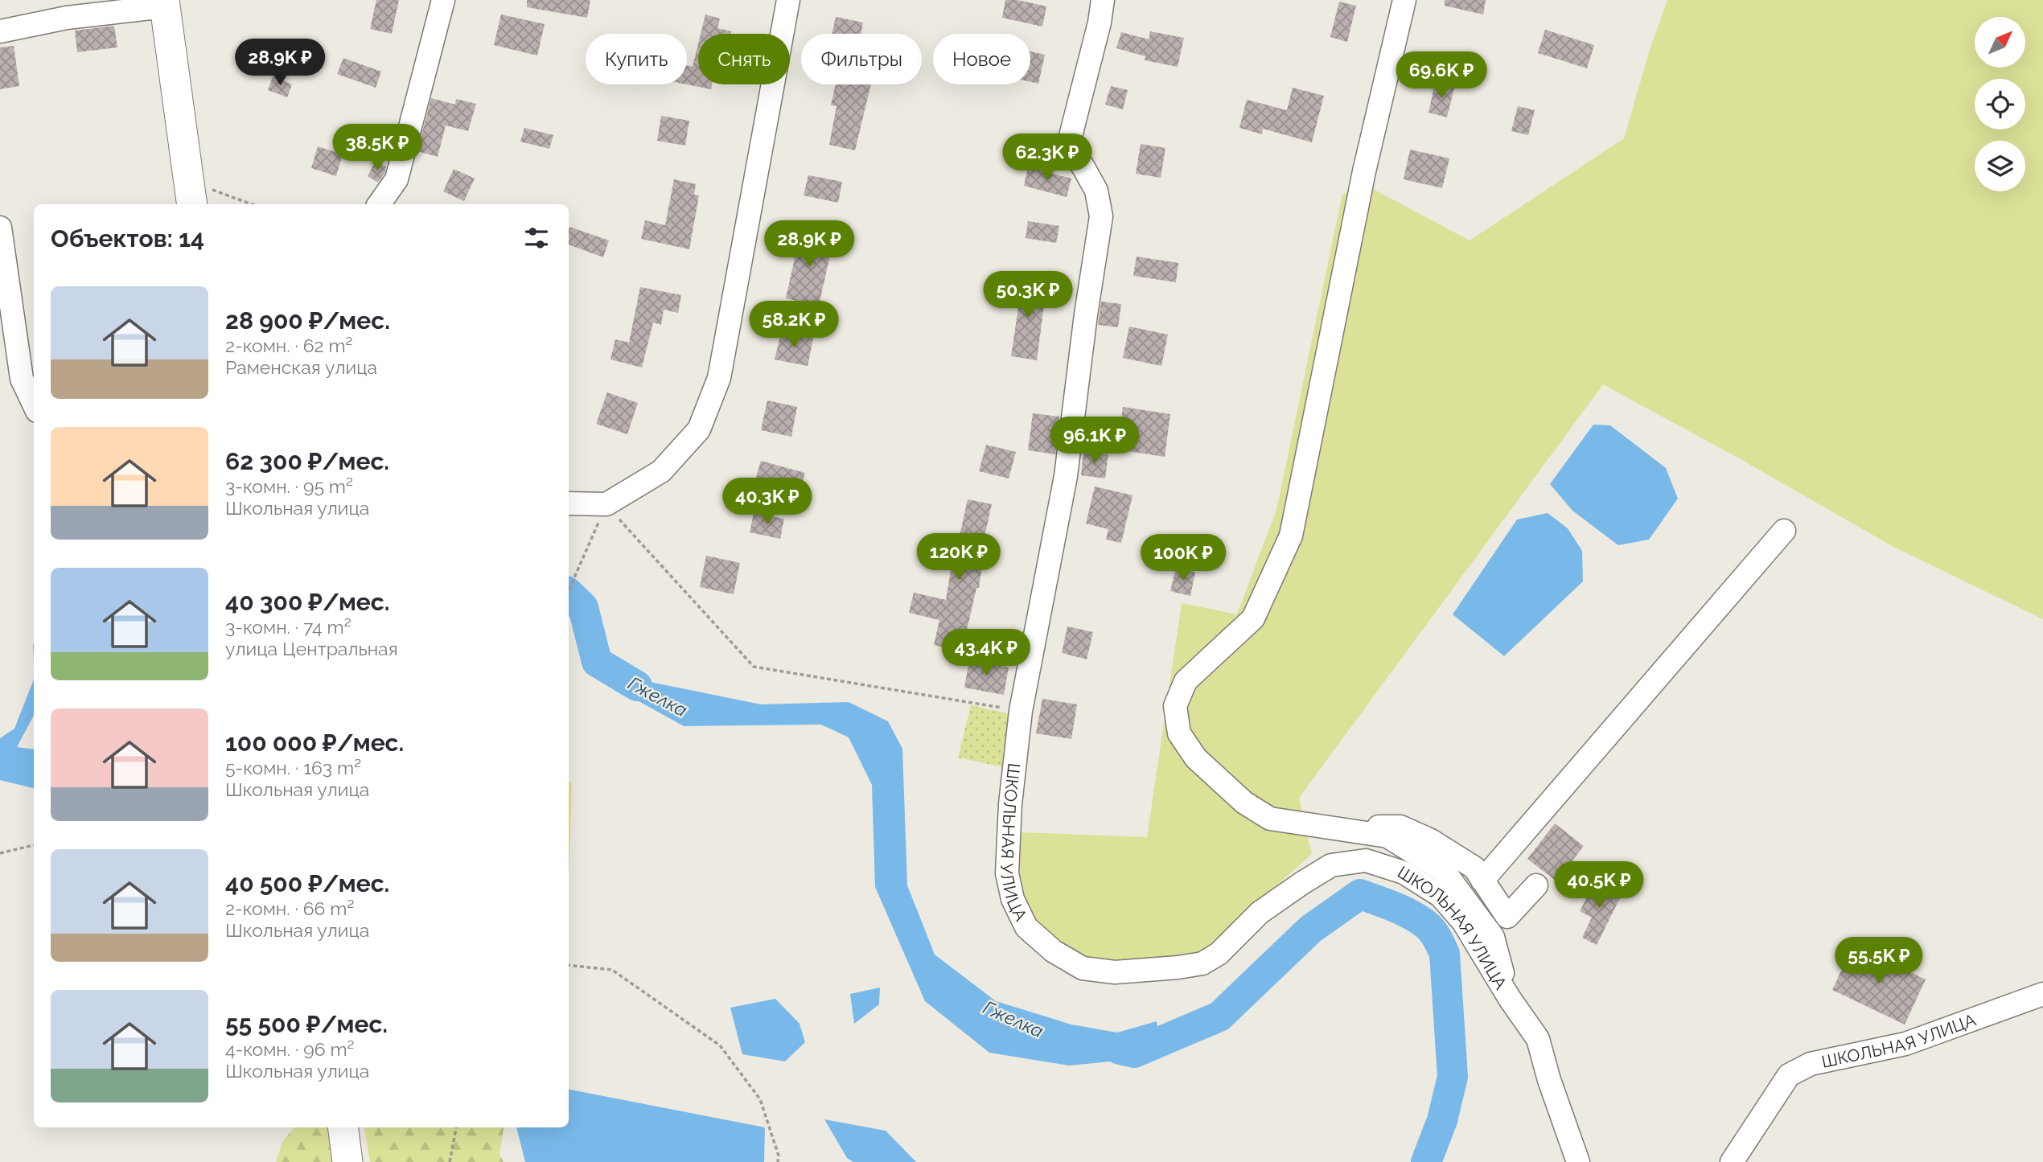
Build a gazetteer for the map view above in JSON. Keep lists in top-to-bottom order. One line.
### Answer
{"streets":{"street":["ШКОЛЬНАЯ УЛИЦА"]},"water":["Гжелка"],"north":"top right","page":{"chip":["Купить","Снять","Фильтры","Новое"],"price":["28.9K ₽","69.6K ₽","38.5K ₽","62.3K ₽","28.9K ₽","50.3K ₽","58.2K ₽","96.1K ₽","40.3K ₽","120K ₽","100K ₽","43.4K ₽","40.5K ₽","55.5K ₽"],"heading":"Объектов: 14","list":[{"name":"28 900 ₽/мес.","note":"2-комн. · 62 m² · Раменская улица"},{"name":"62 300 ₽/мес.","note":"3-комн. · 95 m² · Школьная улица"},{"name":"40 300 ₽/мес.","note":"3-комн. · 74 m² · улица Центральная"},{"name":"100 000 ₽/мес.","note":"5-комн. · 163 m² · Школьная улица"},{"name":"40 500 ₽/мес.","note":"2-комн. · 66 m² · Школьная улица"},{"name":"55 500 ₽/мес.","note":"4-комн. · 96 m² · Школьная улица"}]}}
